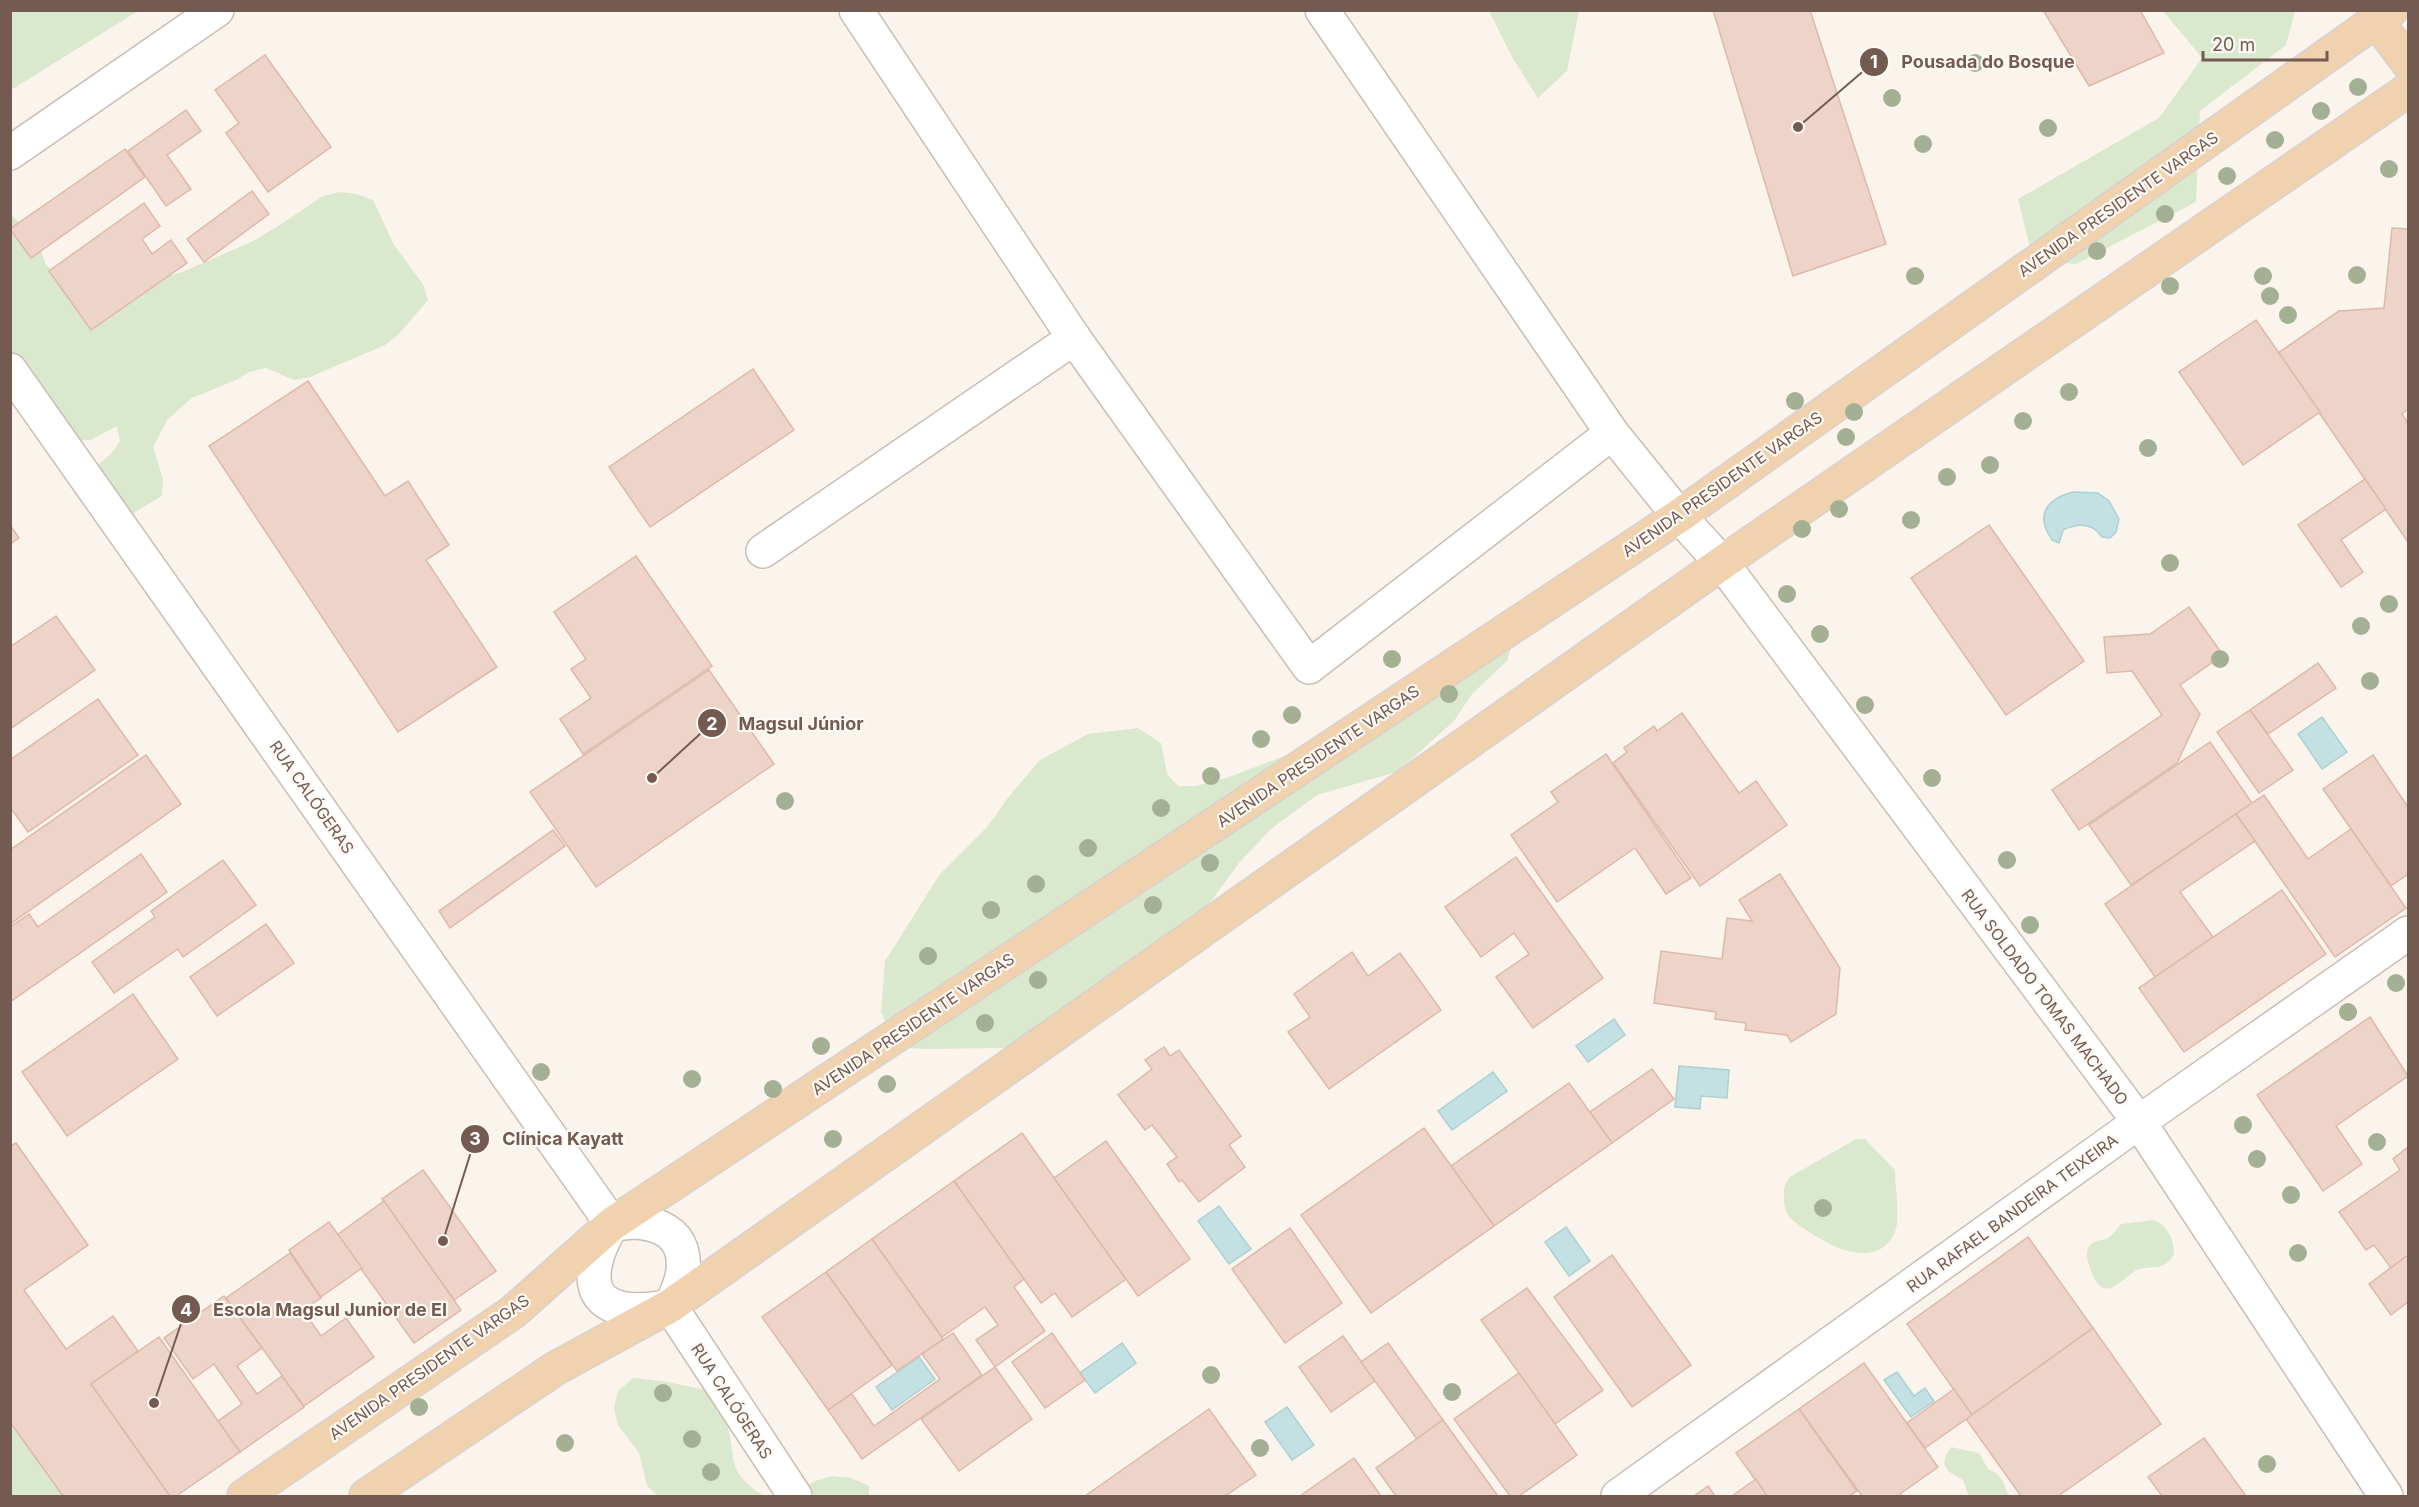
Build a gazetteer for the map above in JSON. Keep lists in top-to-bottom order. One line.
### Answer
{"streets":{"main road":["AVENIDA PRESIDENTE VARGAS"],"street":["RUA CALÓGERAS","RUA SOLDADO TOMAS MACHADO","RUA RAFAEL BANDEIRA TEIXEIRA"]},"crossings":[["AVENIDA PRESIDENTE VARGAS","RUA CALÓGERAS"],["AVENIDA PRESIDENTE VARGAS","RUA SOLDADO TOMAS MACHADO"],["RUA SOLDADO TOMAS MACHADO","RUA RAFAEL BANDEIRA TEIXEIRA"]],"places":["Pousada do Bosque","Magsul Júnior","Clínica Kayatt","Escola Magsul Junior de EI"],"scale_bar":"20 m"}
